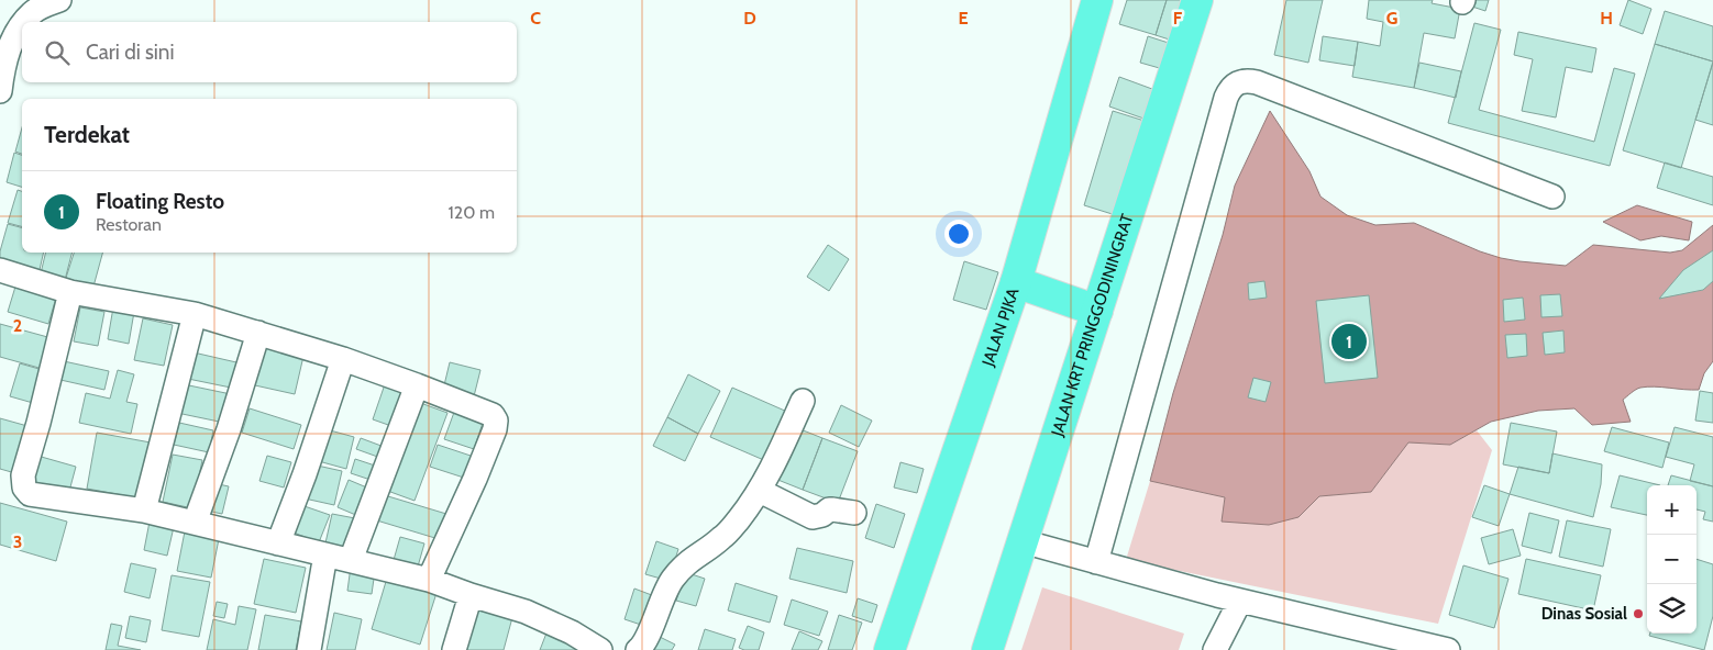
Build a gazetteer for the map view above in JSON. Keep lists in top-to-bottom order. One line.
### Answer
{"streets":{"main road":["JALAN KRT PRINGGODININGRAT","JALAN PJKA"]},"places":["Dinas Sosial"],"page":{"search":"Cari di sini","heading":"Terdekat","list":[{"mark":"1","name":"Floating Resto","note":"Restoran","value":"120 m"}],"pins":"1","map_buttons":["+","−"]},"grid":{"columns":["C","D","E","F","G","H"],"rows":["2","3"]}}
